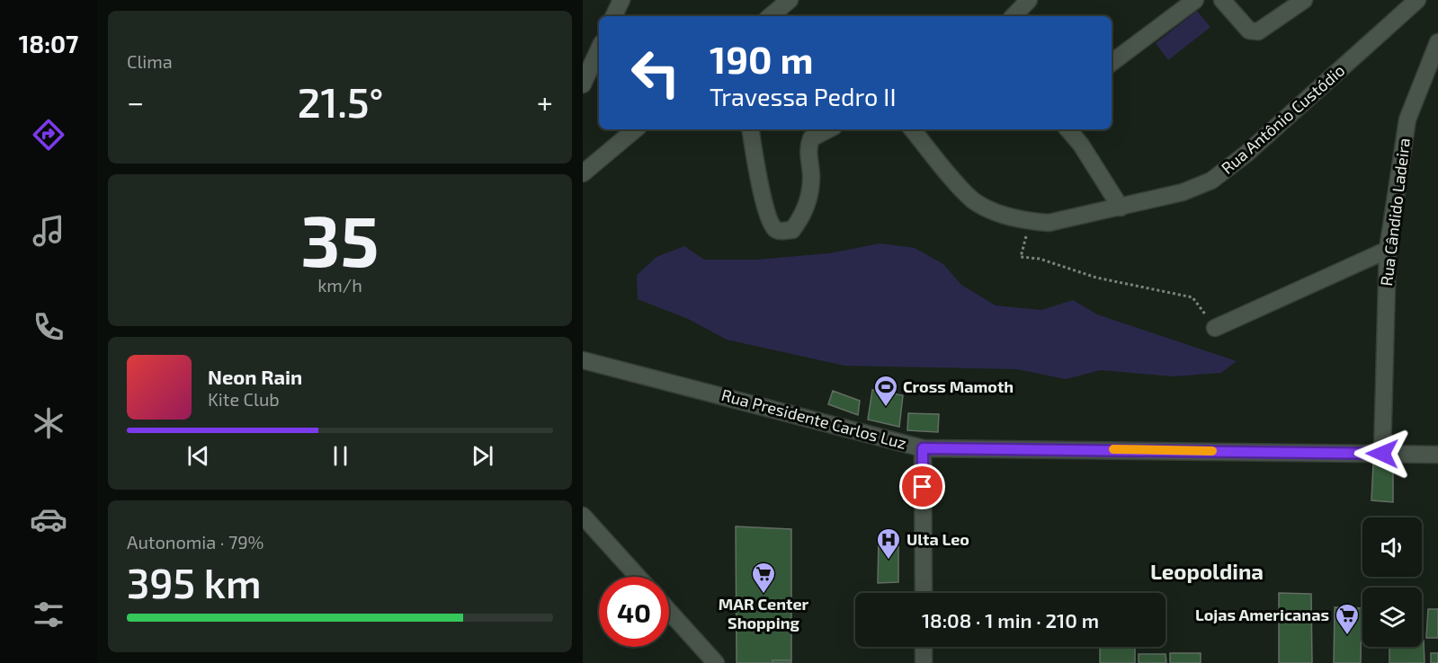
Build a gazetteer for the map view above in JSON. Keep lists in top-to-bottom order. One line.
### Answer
{"streets":{"street":["Rua Antônio Custódio","Rua Cândido Ladeira","Rua Presidente Carlos Luz"]},"crossings":[["Rua Cândido Ladeira","Rua Presidente Carlos Luz"]],"districts":["Leopoldina"],"places":{"sports":["Cross Mamoth"],"hospital":["Ulta Leo"],"supermarket":["MAR Center Shopping","Lojas Americanas"]},"page":{"tabs":"18:07","tile":["Clima",["35","km/h"],["Autonomia · 79%","395 km"]],"turn":["190 m","Travessa Pedro II"],"heat":["−","21.5°","+"],"song":["Neon Rain","Kite Club"],"limit":"40","trip":"18:08 · 1 min · 210 m"}}
